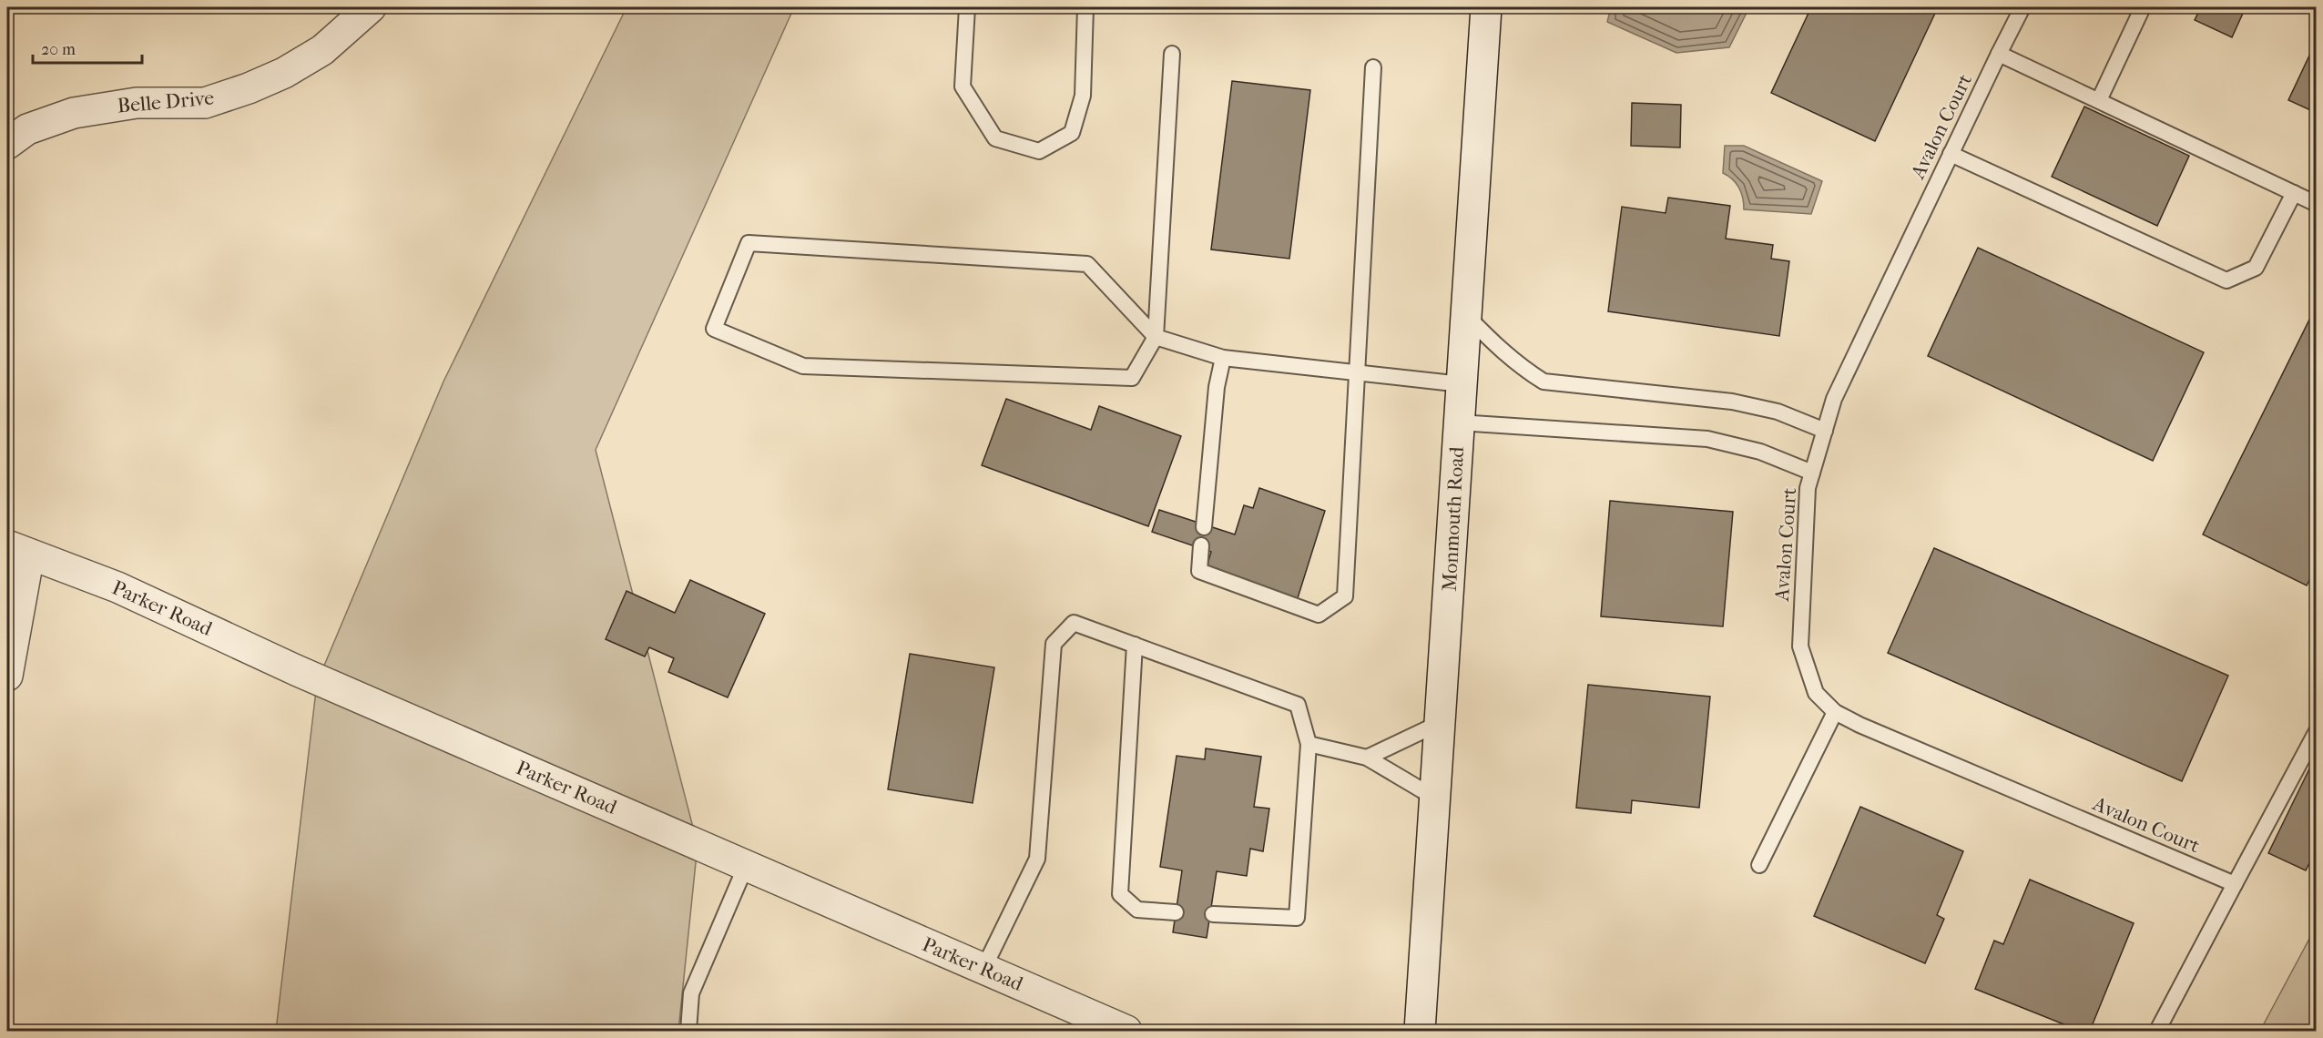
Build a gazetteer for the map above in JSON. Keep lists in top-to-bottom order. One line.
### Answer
{"streets":{"street":["Belle Drive","Monmouth Road","Parker Road"],"lane":["Avalon Court"]},"scale_bar":"20 m"}
